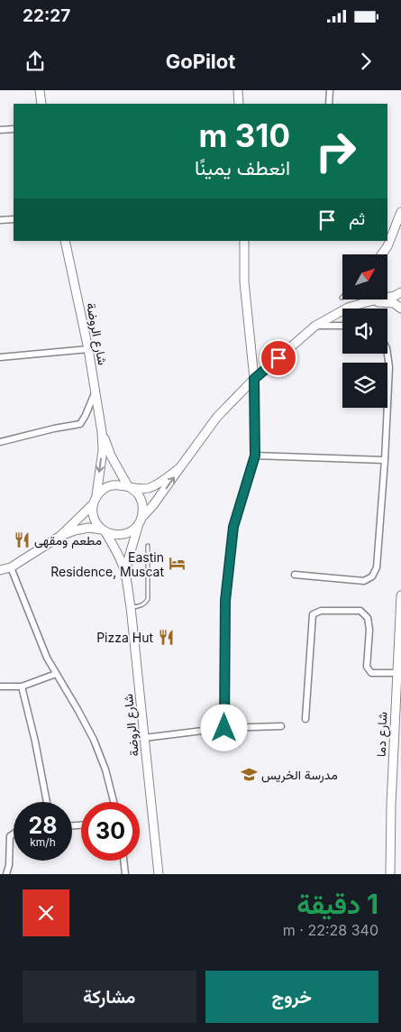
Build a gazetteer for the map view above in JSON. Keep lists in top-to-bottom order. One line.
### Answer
{"streets":{"main road":["شارع الروضة","شارع دما"]},"places":{"restaurant":["مطعم ومقهى","Pizza Hut"],"hotel":["Eastin Residence, Muscat"],"school or university":["مدرسة الخريس"]},"north":"top right","page":{"status":"22:27","header":"GoPilot","turn":["310 m","انعطف يمينًا"],"then":"ثم","speed":"28 km/h","limit":"30","heading":["1 دقيقة","340 m · 22:28"],"buttons":["خروج","مشاركة"]}}
